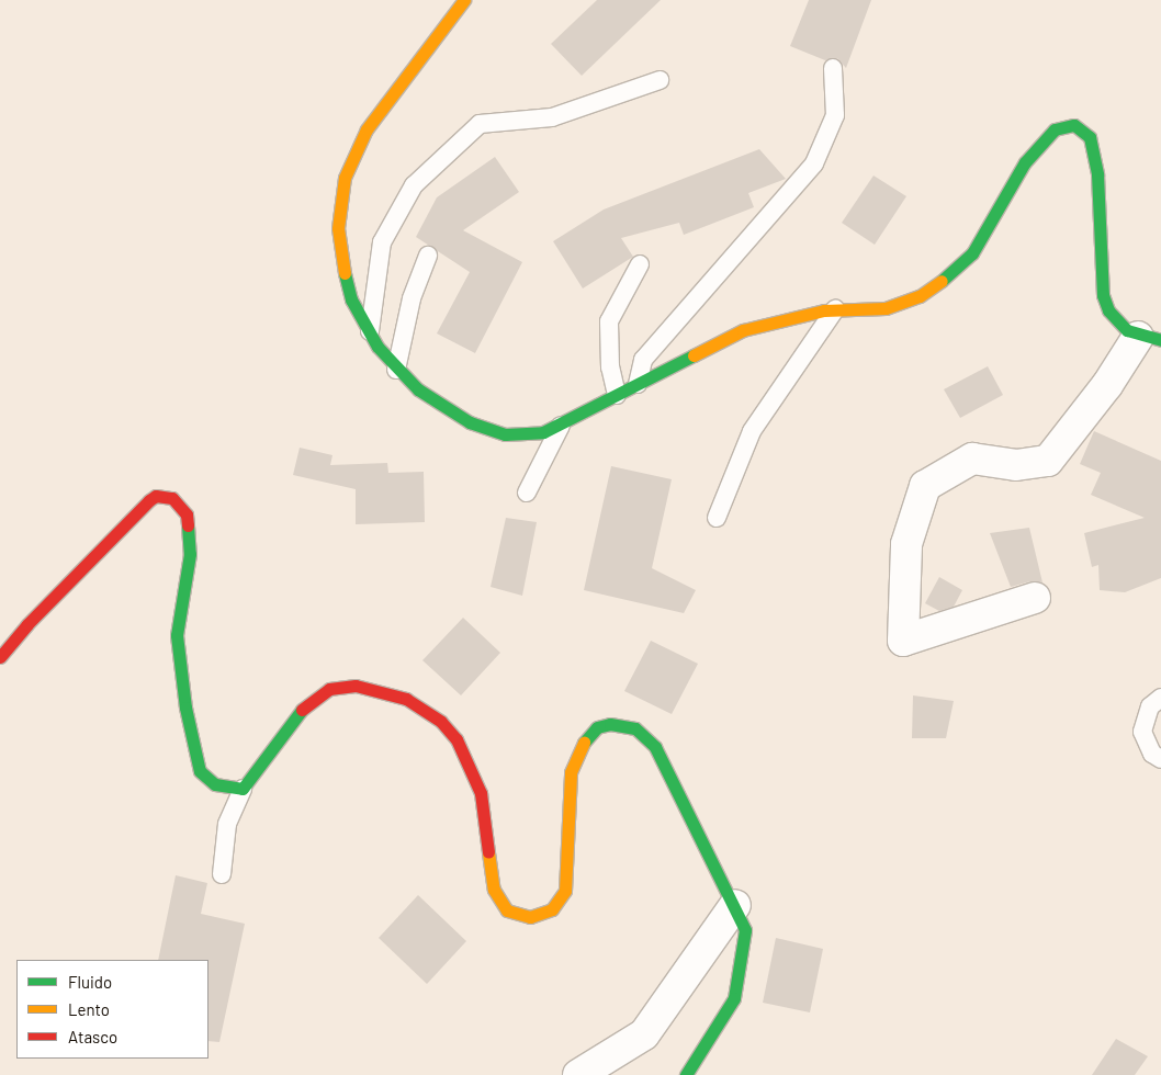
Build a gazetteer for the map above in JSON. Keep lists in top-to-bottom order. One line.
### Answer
{"legend":["Fluido","Lento","Atasco"]}
